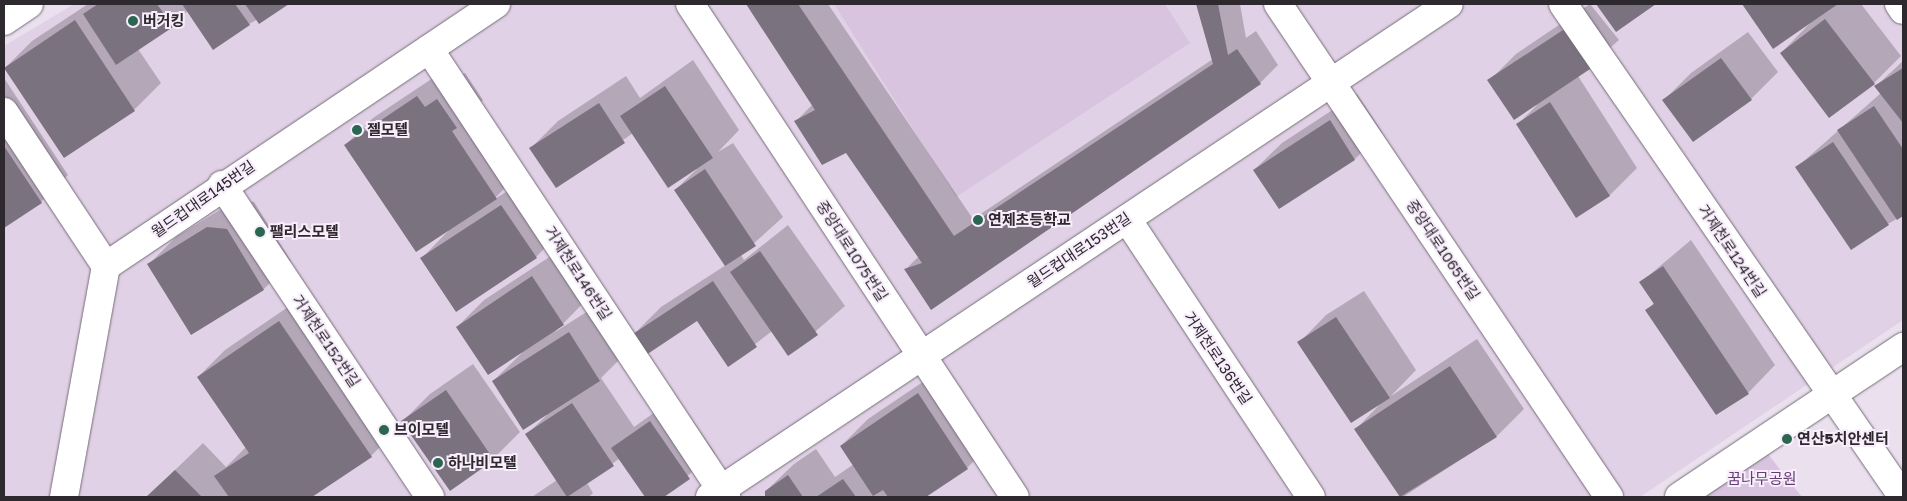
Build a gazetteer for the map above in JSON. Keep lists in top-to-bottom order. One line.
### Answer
{"streets":{"street":["월드컵대로145번길","월드컵대로153번길","중앙대로1065번길","중앙대로1075번길","거제천로124번길","거제천로146번길","거제천로152번길","거제천로136번길"]},"crossings":[["월드컵대로145번길","거제천로146번길"],["월드컵대로145번길","거제천로152번길"],["월드컵대로153번길","중앙대로1065번길"],["월드컵대로153번길","중앙대로1075번길"],["월드컵대로153번길","거제천로146번길"],["월드컵대로153번길","거제천로136번길"]],"parks":["꿈나무공원"],"places":["버거킹","젤모텔","연제초등학교","팰리스모텔","브이모텔","연산5치안센터","하나비모텔"]}
